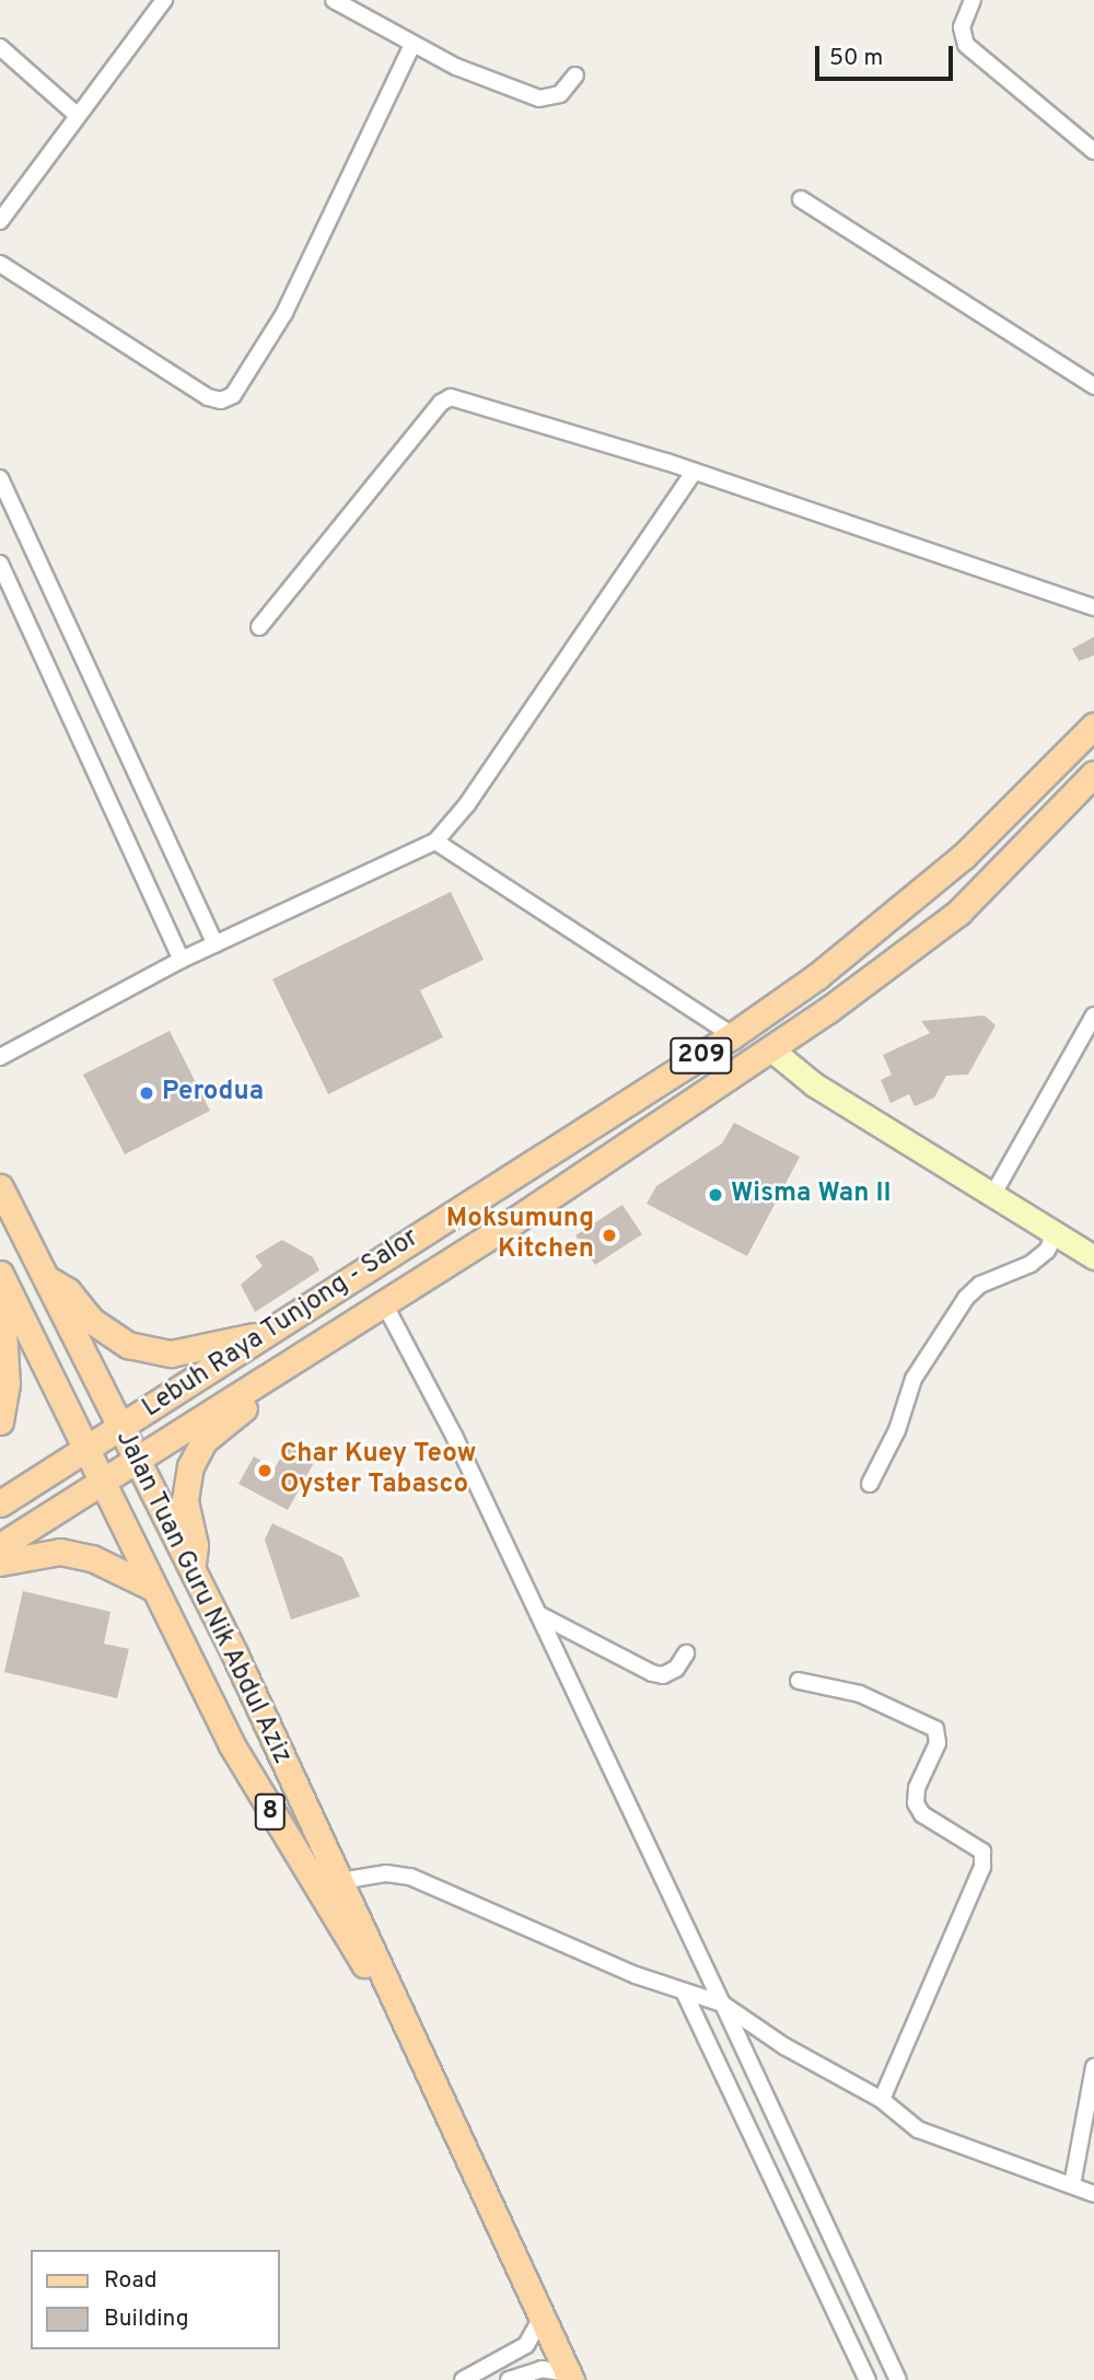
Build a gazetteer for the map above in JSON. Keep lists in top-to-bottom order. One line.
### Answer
{"streets":{"main road":["209","Lebuh Raya Tunjong - Salor","Jalan Tuan Guru Nik Abdul Aziz","8"]},"crossings":[["Lebuh Raya Tunjong - Salor","Jalan Tuan Guru Nik Abdul Aziz"],["Jalan Tuan Guru Nik Abdul Aziz","8"]],"places":["Perodua","Wisma Wan II","Moksumung Kitchen","Char Kuey Teow Oyster Tabasco"],"legend":["Road","Building"],"scale_bar":"50 m"}
